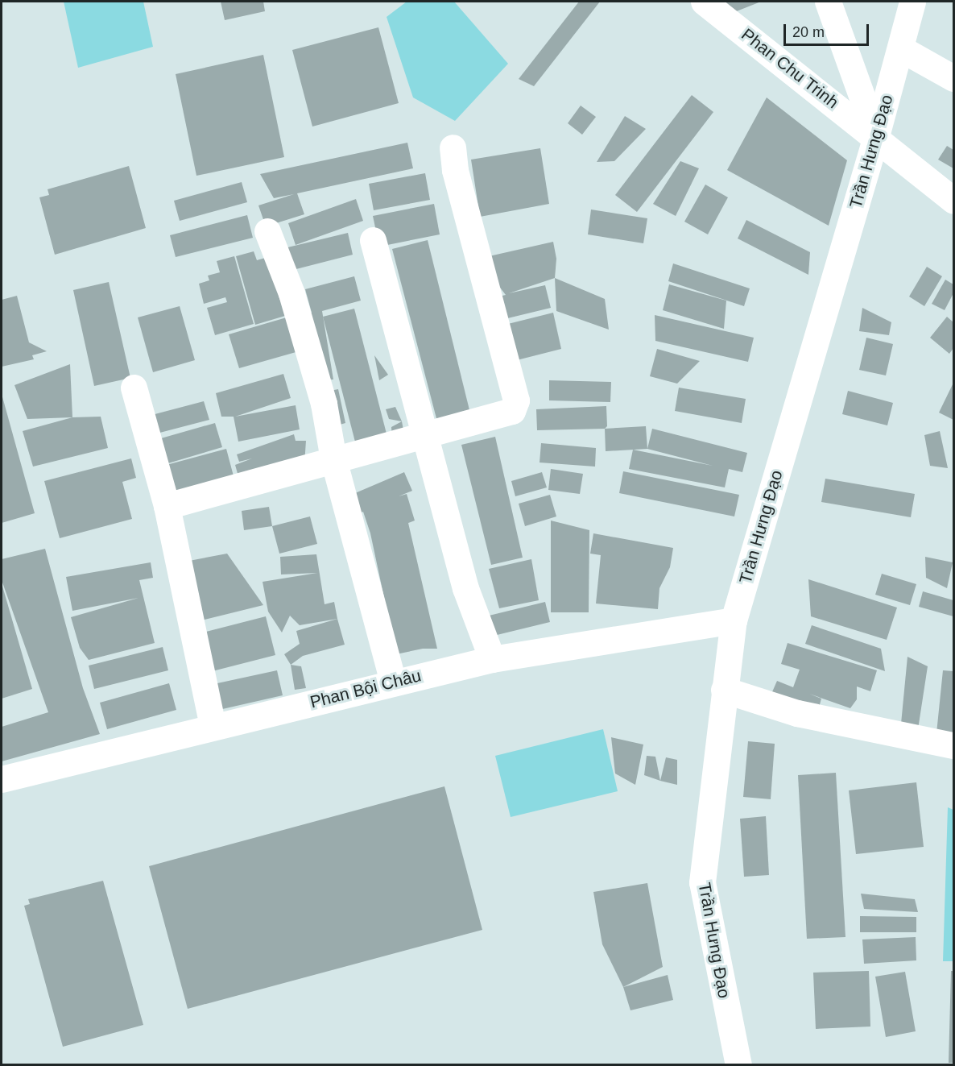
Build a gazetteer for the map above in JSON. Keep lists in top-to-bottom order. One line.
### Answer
{"streets":{"street":["Phan Chu Trinh","Trần Hưng Đạo","Phan Bội Châu"]},"crossings":[["Phan Chu Trinh","Trần Hưng Đạo"],["Trần Hưng Đạo","Phan Bội Châu"]],"scale_bar":"20 m"}
